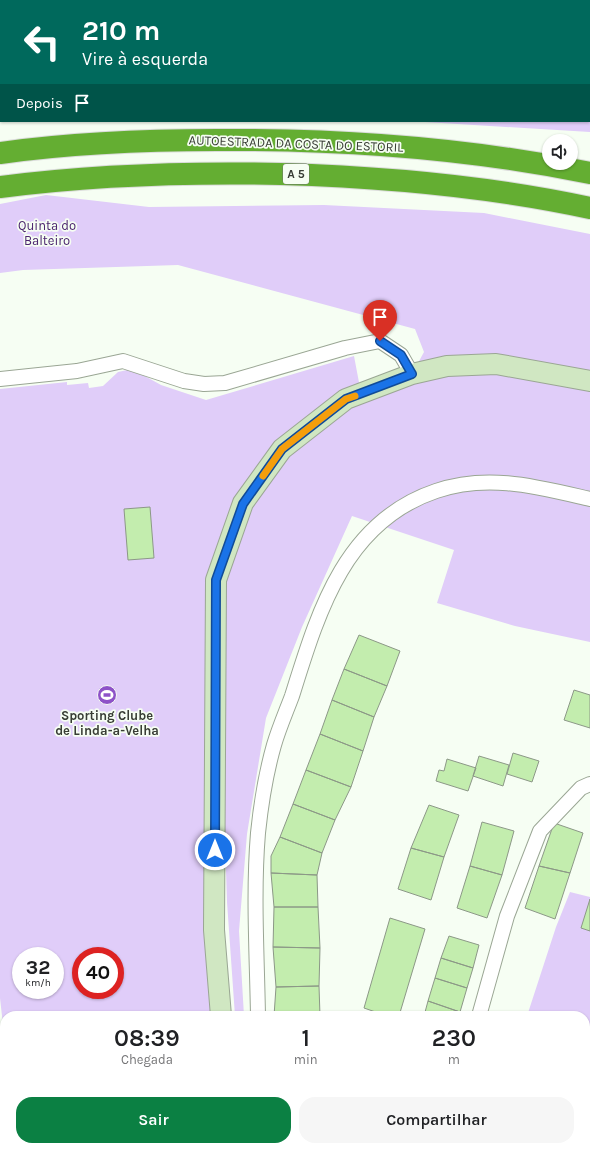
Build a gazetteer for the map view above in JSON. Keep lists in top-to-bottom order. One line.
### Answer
{"streets":{"highway":["AUTOESTRADA DA COSTA DO ESTORIL","A 5"]},"parks":["Quinta do Balteiro"],"places":{"sports":["Sporting Clube de Linda-a-Velha"]},"page":{"turn":["210 m","Vire à esquerda"],"then":"Depois","speed":"32 km/h","limit":"40","eta":["08:39","Chegada","1","min","230","m"],"buttons":["Sair","Compartilhar"]}}
